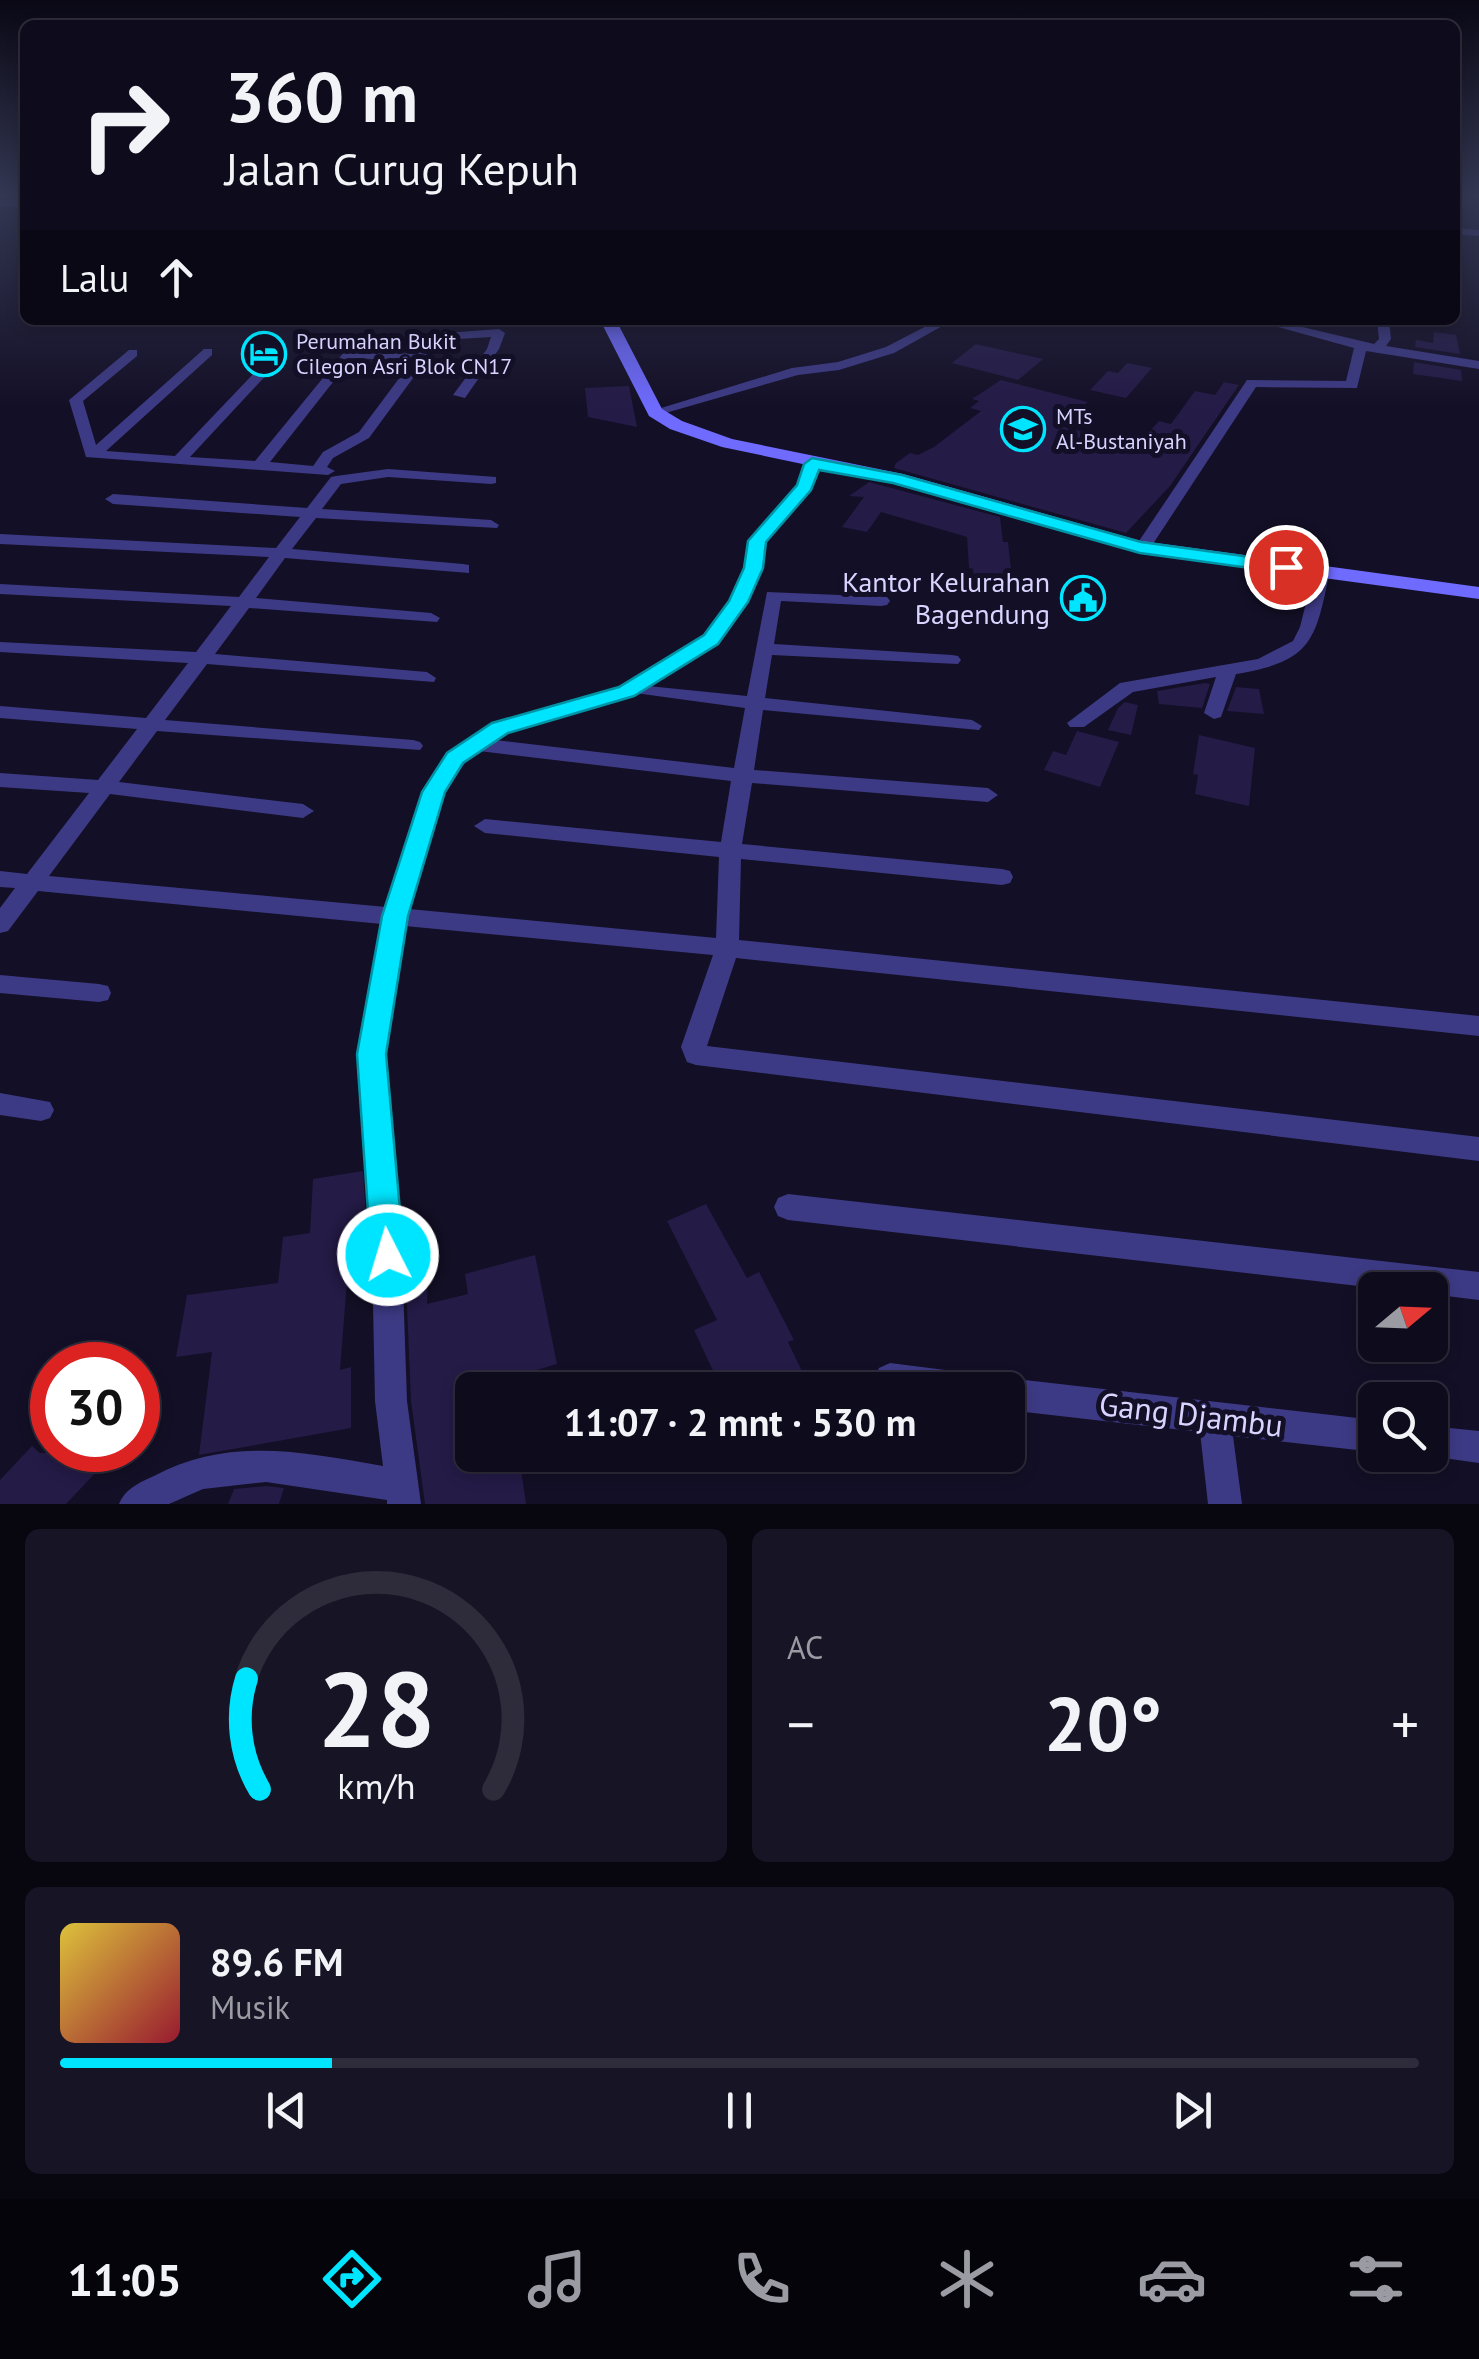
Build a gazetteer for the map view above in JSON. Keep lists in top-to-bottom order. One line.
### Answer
{"streets":{"street":["Gang Djambu"]},"places":{"hotel":["Perumahan Bukit Cilegon Asri Blok CN17"],"school or university":["MTs Al-Bustaniyah"],"public building":["Kantor Kelurahan Bagendung"]},"north":"right","page":{"turn":["360 m","Jalan Curug Kepuh"],"then":"Lalu","limit":"30","trip":"11:07 · 2 mnt · 530 m","tile":"AC","heat":["−","20°","+"],"song":["89.6 FM","Musik"],"tabs":"11:05","gauge":["28","km/h"]}}
